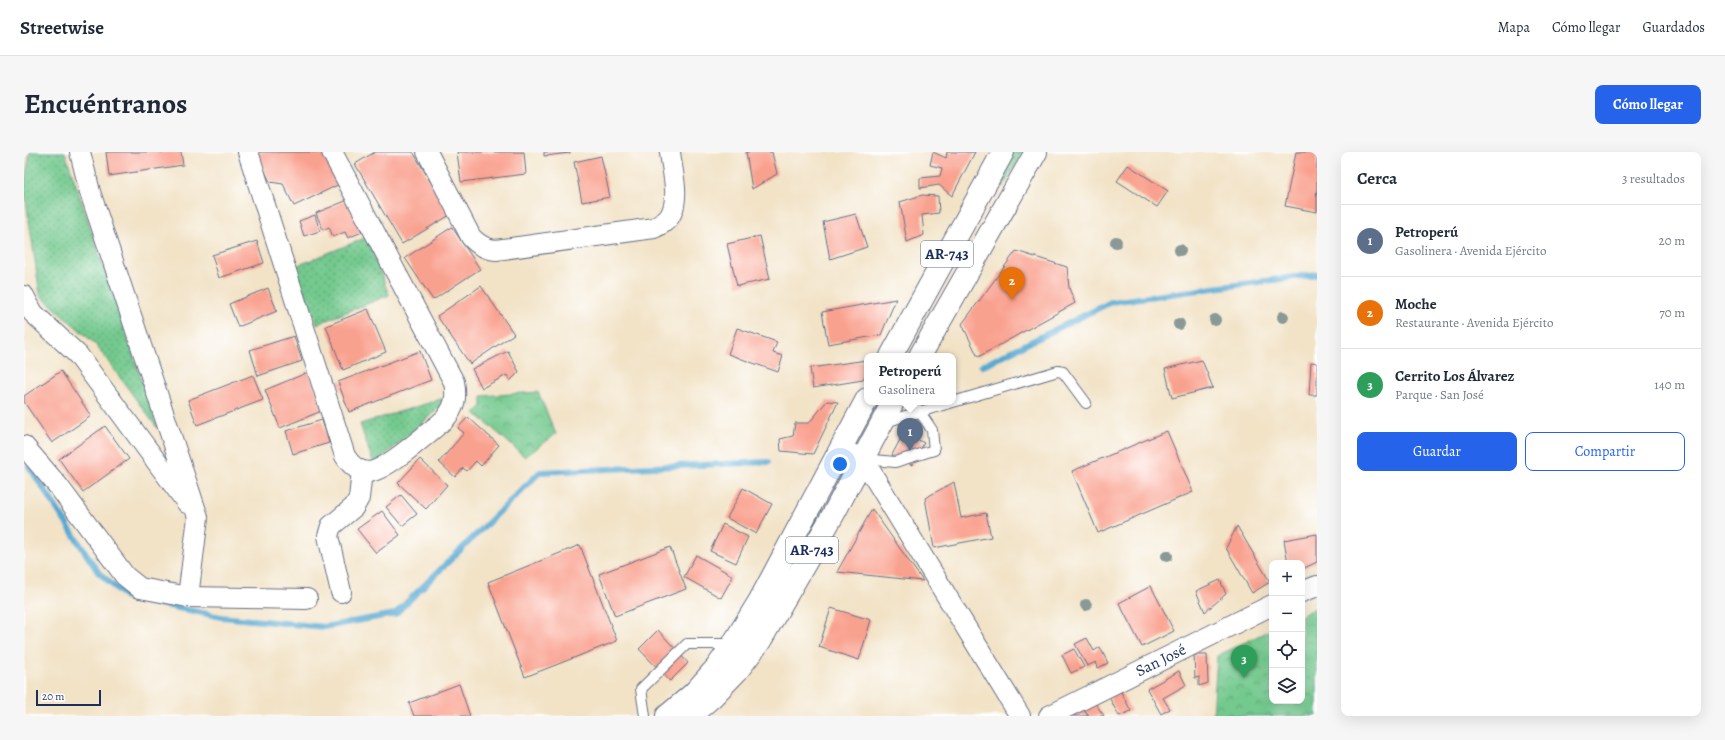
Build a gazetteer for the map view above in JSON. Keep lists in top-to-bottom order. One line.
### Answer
{"streets":{"main road":["AR-743"],"street":["San José"]},"scale_bar":"20 m","page":{"header":"Streetwise","nav":["Mapa","Cómo llegar","Guardados"],"title":"Encuéntranos","buttons":["Cómo llegar",["Guardar","Compartir"]],"heading":["Cerca","3 resultados"],"list":[{"mark":"1","name":"Petroperú","note":"Gasolinera · Avenida Ejército","value":"20 m"},{"mark":"2","name":"Moche","note":"Restaurante · Avenida Ejército","value":"70 m"},{"mark":"3","name":"Cerrito Los Álvarez","note":"Parque · San José","value":"140 m"}],"pins":["2","1","3"],"popup":["Petroperú","Gasolinera"],"map_buttons":["+","−"],"scale":"20 m"}}
